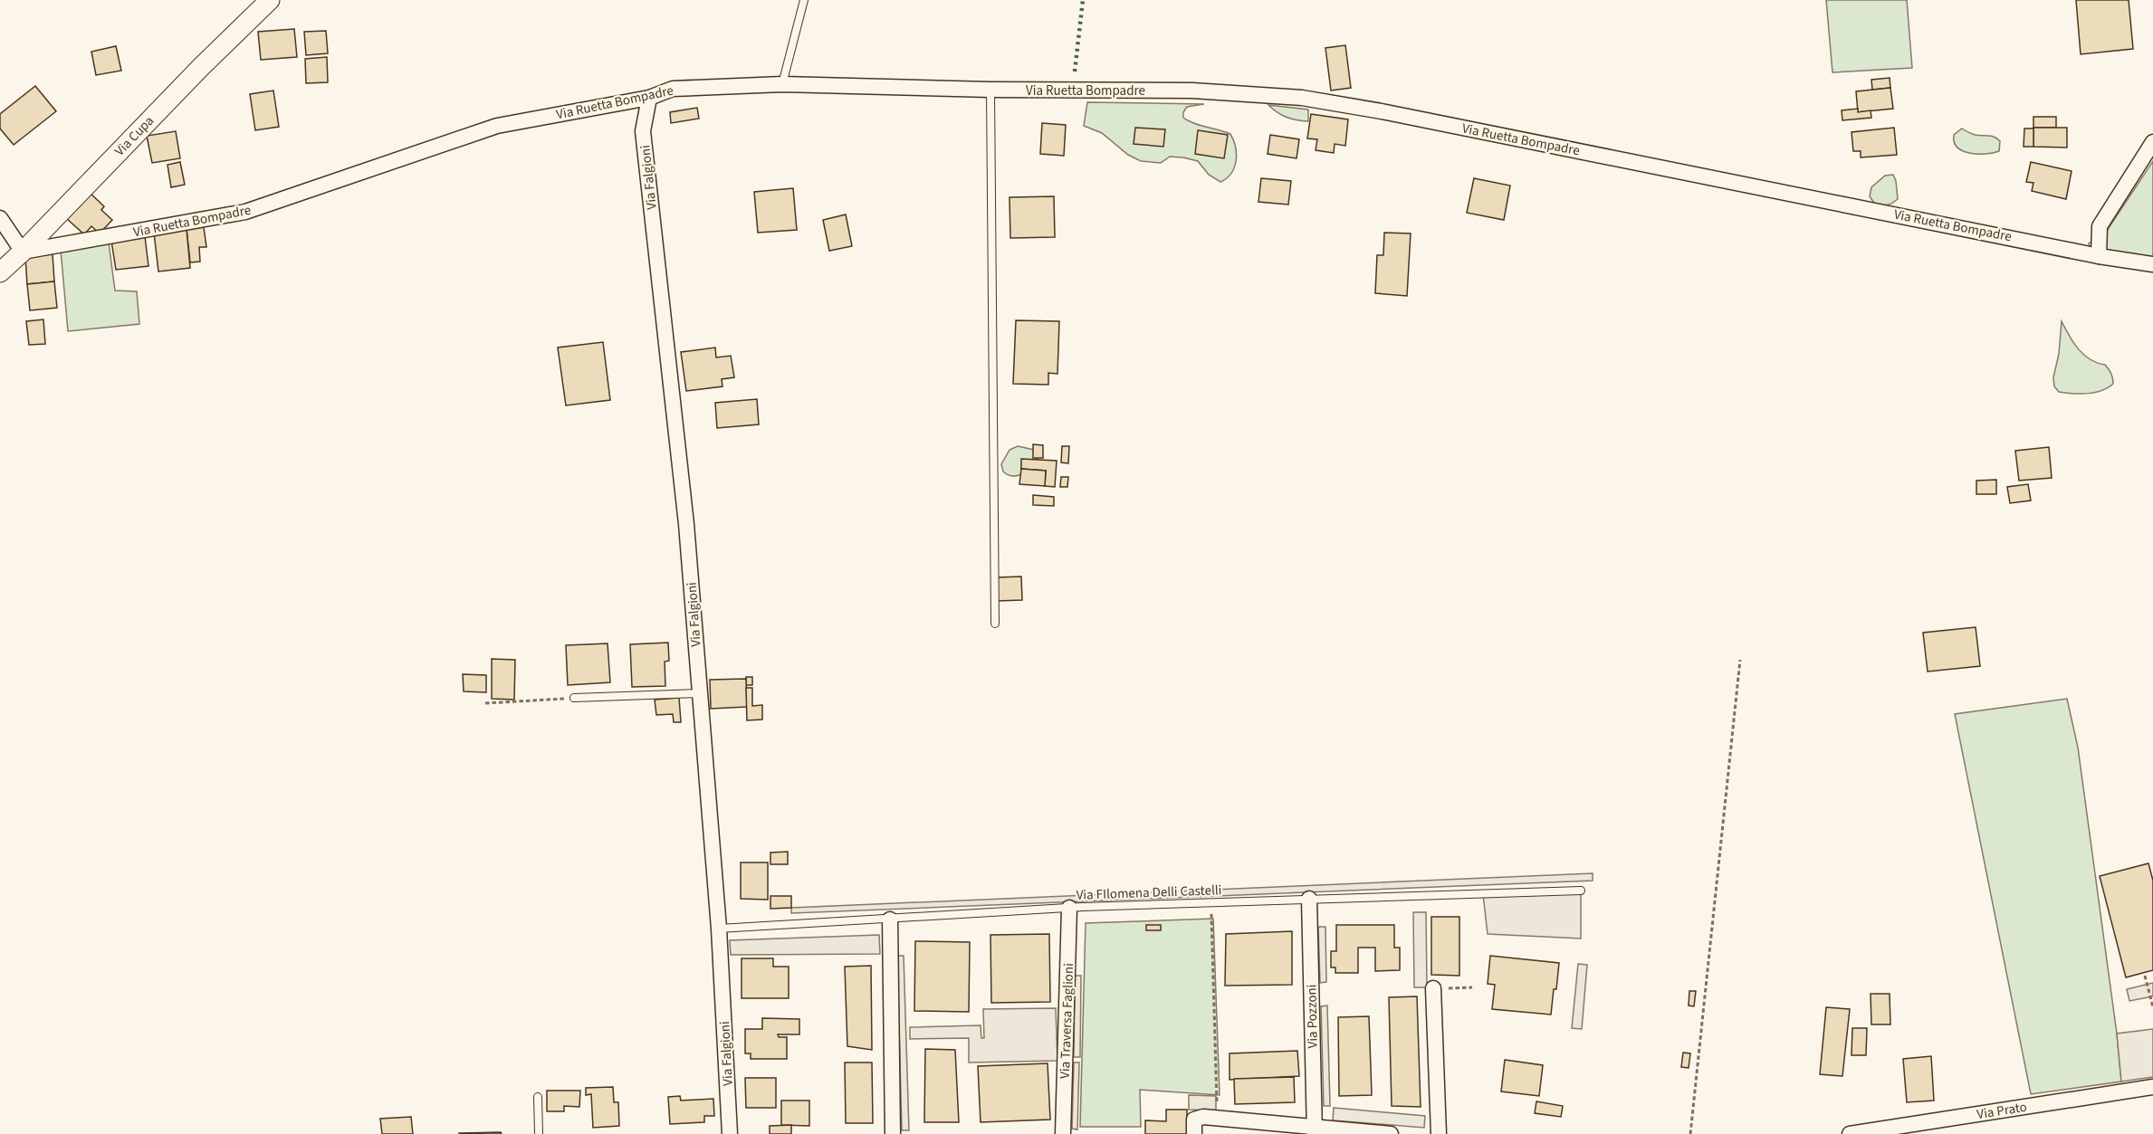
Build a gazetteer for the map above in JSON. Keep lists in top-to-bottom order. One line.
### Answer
{"streets":{"street":["Via Ruetta Bompadre","Via Cupa","Via Falgioni","Via Pozzoni","Via Traversa Faglioni","Via Prato"],"lane":["Via FIlomena Delli Castelli"]},"crossings":[["Via Ruetta Bompadre","Via Cupa"],["Via Ruetta Bompadre","Via Falgioni"],["Via Falgioni","Via FIlomena Delli Castelli"],["Via FIlomena Delli Castelli","Via Pozzoni"],["Via FIlomena Delli Castelli","Via Traversa Faglioni"]]}
